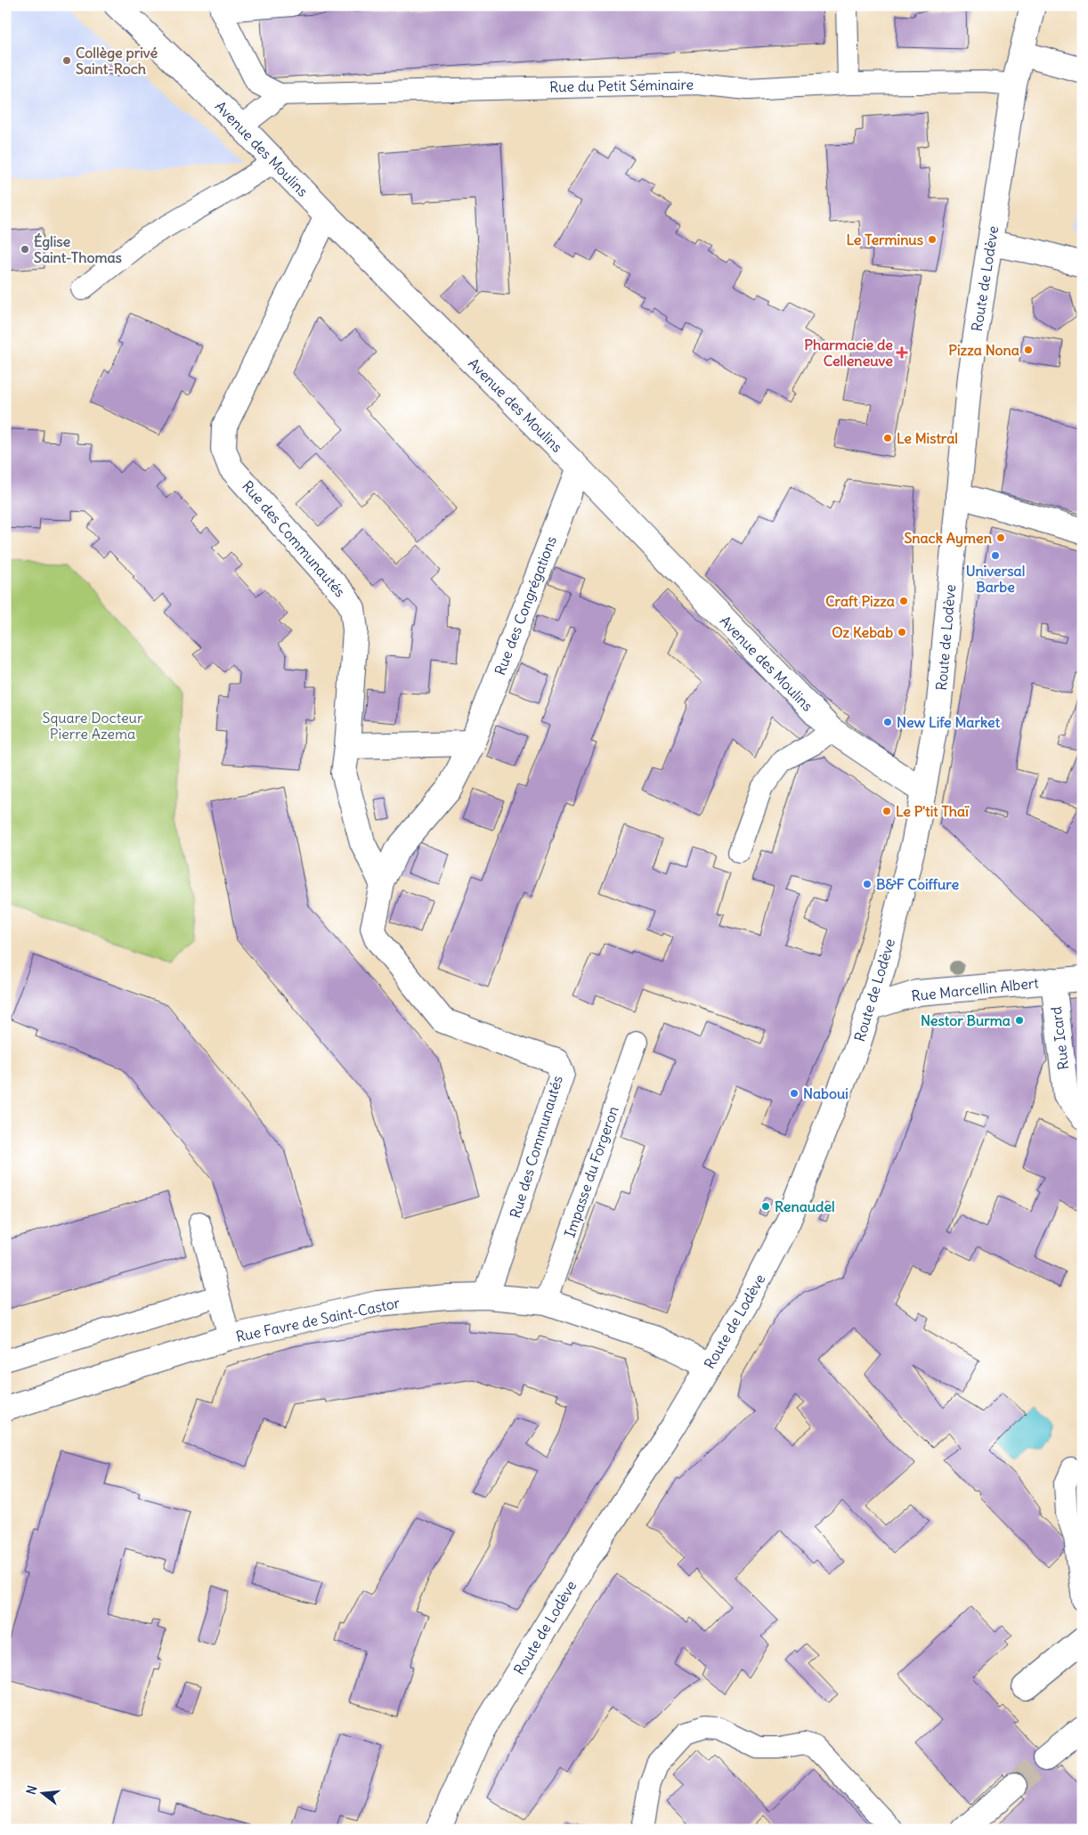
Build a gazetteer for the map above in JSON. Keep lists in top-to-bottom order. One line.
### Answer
{"streets":{"street":["Avenue des Moulins","Route de Lodève","Rue des Communautés","Rue des Congrégations","Rue Marcellin Albert","Rue Icard","Rue Favre de Saint-Castor"],"lane":["Rue du Petit Séminaire","Impasse du Forgeron"]},"crossings":[["Rue du Petit Séminaire","Route de Lodève"],["Avenue des Moulins","Route de Lodève"],["Avenue des Moulins","Rue des Communautés"],["Avenue des Moulins","Rue des Congrégations"],["Route de Lodève","Rue Marcellin Albert"],["Route de Lodève","Rue Favre de Saint-Castor"],["Rue des Communautés","Rue des Congrégations"],["Rue des Communautés","Rue Favre de Saint-Castor"],["Rue Marcellin Albert","Rue Icard"],["Impasse du Forgeron","Rue Favre de Saint-Castor"]],"parks":["Square Docteur Pierre Azema"],"places":{"other":["Collège privé Saint-Roch","Le Terminus","Église Saint-Thomas","Pizza Nona","Le Mistral","Snack Aymen","Universal Barbe","Craft Pizza","Oz Kebab","New Life Market","Le P'tit Thaï","B&F Coiffure","Nestor Burma","Naboui","Renaudel"],"health":["Pharmacie de Celleneuve"]},"north":"left"}
